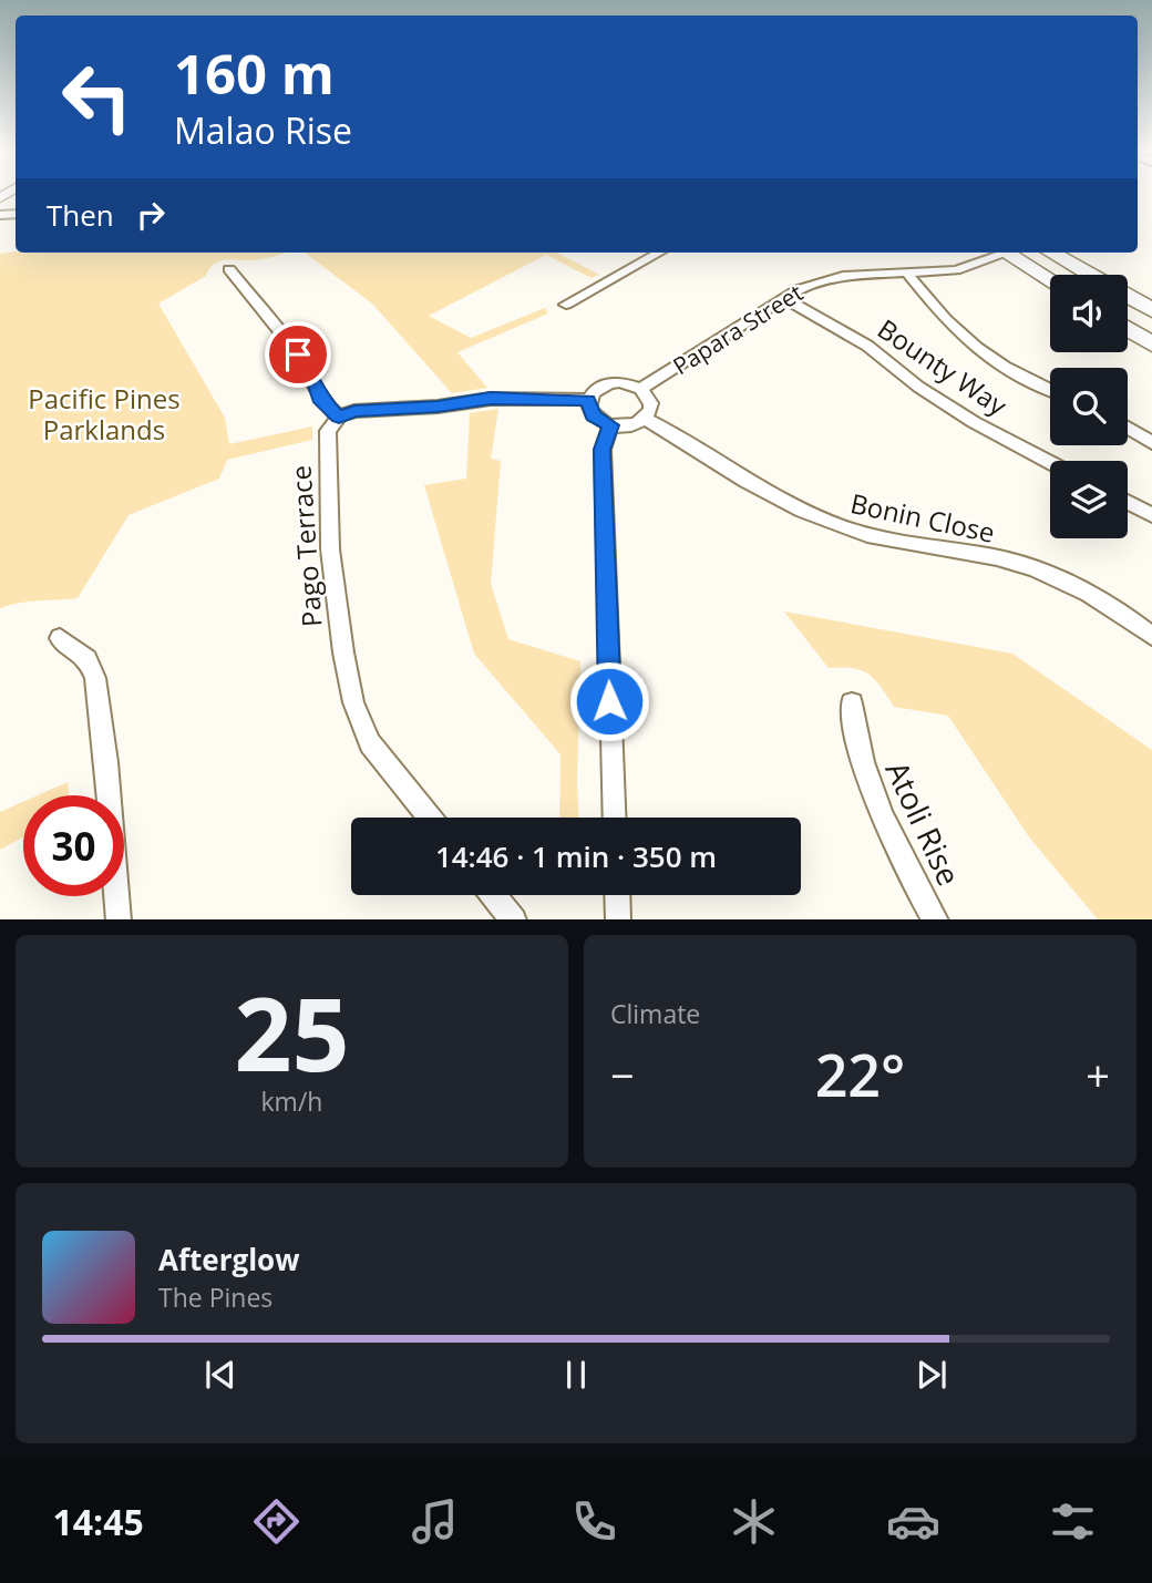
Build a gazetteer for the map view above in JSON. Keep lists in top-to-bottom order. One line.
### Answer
{"streets":{"street":["Papara Street","Bounty Way","Bonin Close","Pago Terrace","Atoli Rise"]},"crossings":[["Papara Street","Bounty Way"],["Papara Street","Bonin Close"]],"parks":["Pacific Pines Parklands"],"page":{"turn":["160 m","Malao Rise"],"then":"Then","limit":"30","trip":"14:46 · 1 min · 350 m","tile":[["25","km/h"],"Climate"],"heat":["−","22°","+"],"song":["Afterglow","The Pines"],"tabs":"14:45"}}
